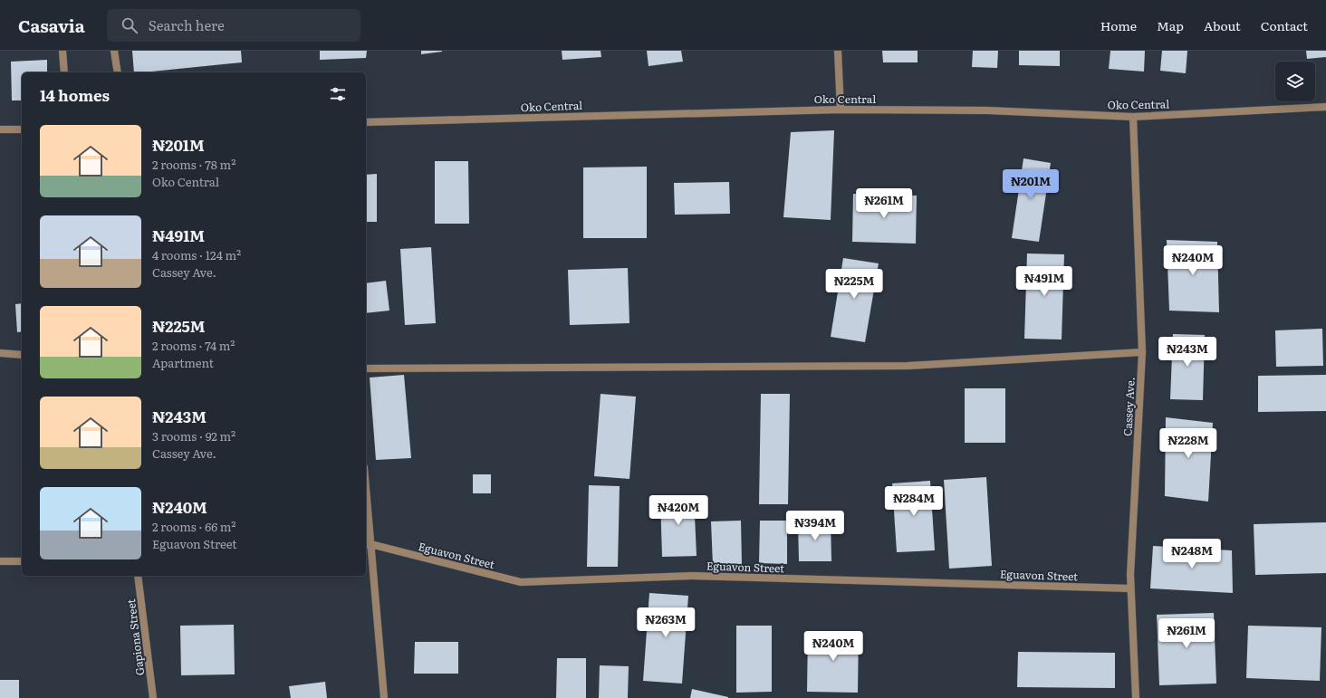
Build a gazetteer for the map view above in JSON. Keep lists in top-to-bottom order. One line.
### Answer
{"streets":{"street":["Oko Central","Cassey Ave.","Eguavon Street","Gapiona Street"]},"crossings":[["Oko Central","Cassey Ave."],["Cassey Ave.","Eguavon Street"]],"page":{"header":"Casavia","search":"Search here","nav":["Home","Map","About","Contact"],"heading":"14 homes","list":[{"name":"₦201M","note":"2 rooms · 78 m² · Oko Central"},{"name":"₦491M","note":"4 rooms · 124 m² · Cassey Ave."},{"name":"₦225M","note":"2 rooms · 74 m² · Apartment"},{"name":"₦243M","note":"3 rooms · 92 m² · Cassey Ave."},{"name":"₦240M","note":"2 rooms · 66 m² · Eguavon Street"}],"price":["₦201M","₦261M","₦240M","₦491M","₦225M","₦243M","₦228M","₦284M","₦420M","₦394M","₦248M","₦263M","₦261M","₦240M"]}}
